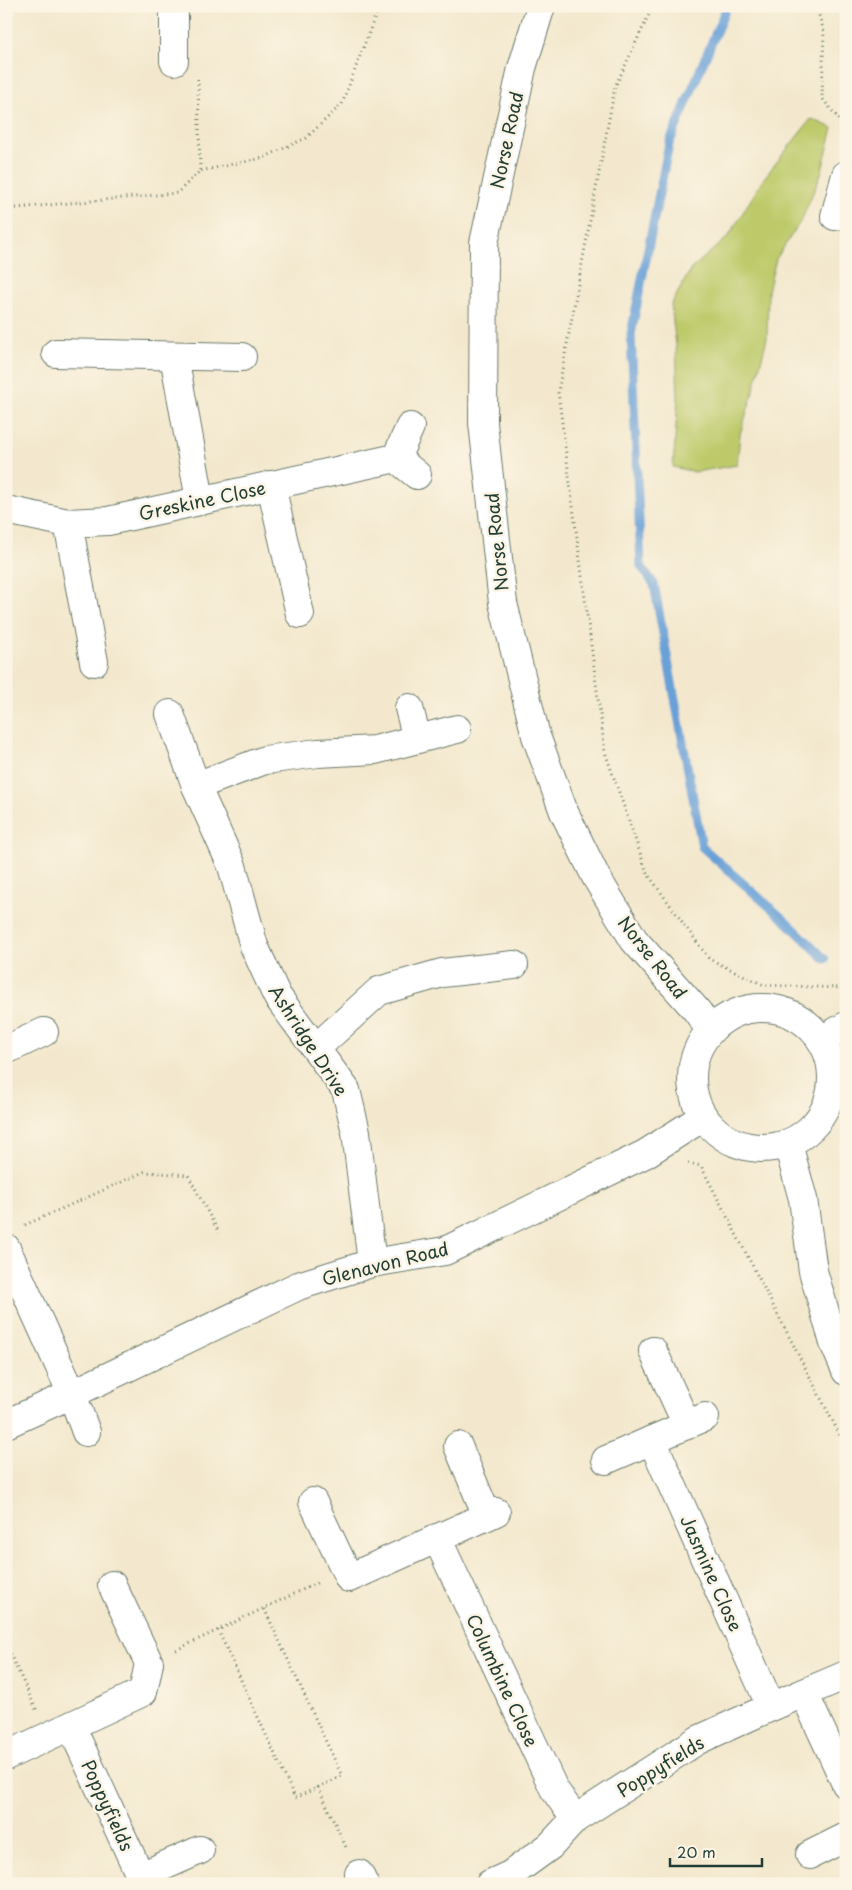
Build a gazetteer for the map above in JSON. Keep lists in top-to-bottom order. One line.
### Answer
{"streets":{"street":["Norse Road","Greskine Close","Ashridge Drive","Glenavon Road","Jasmine Close","Columbine Close","Poppyfields"]},"crossings":[["Norse Road","Glenavon Road"],["Ashridge Drive","Glenavon Road"],["Jasmine Close","Poppyfields"],["Columbine Close","Poppyfields"]],"scale_bar":"20 m"}
